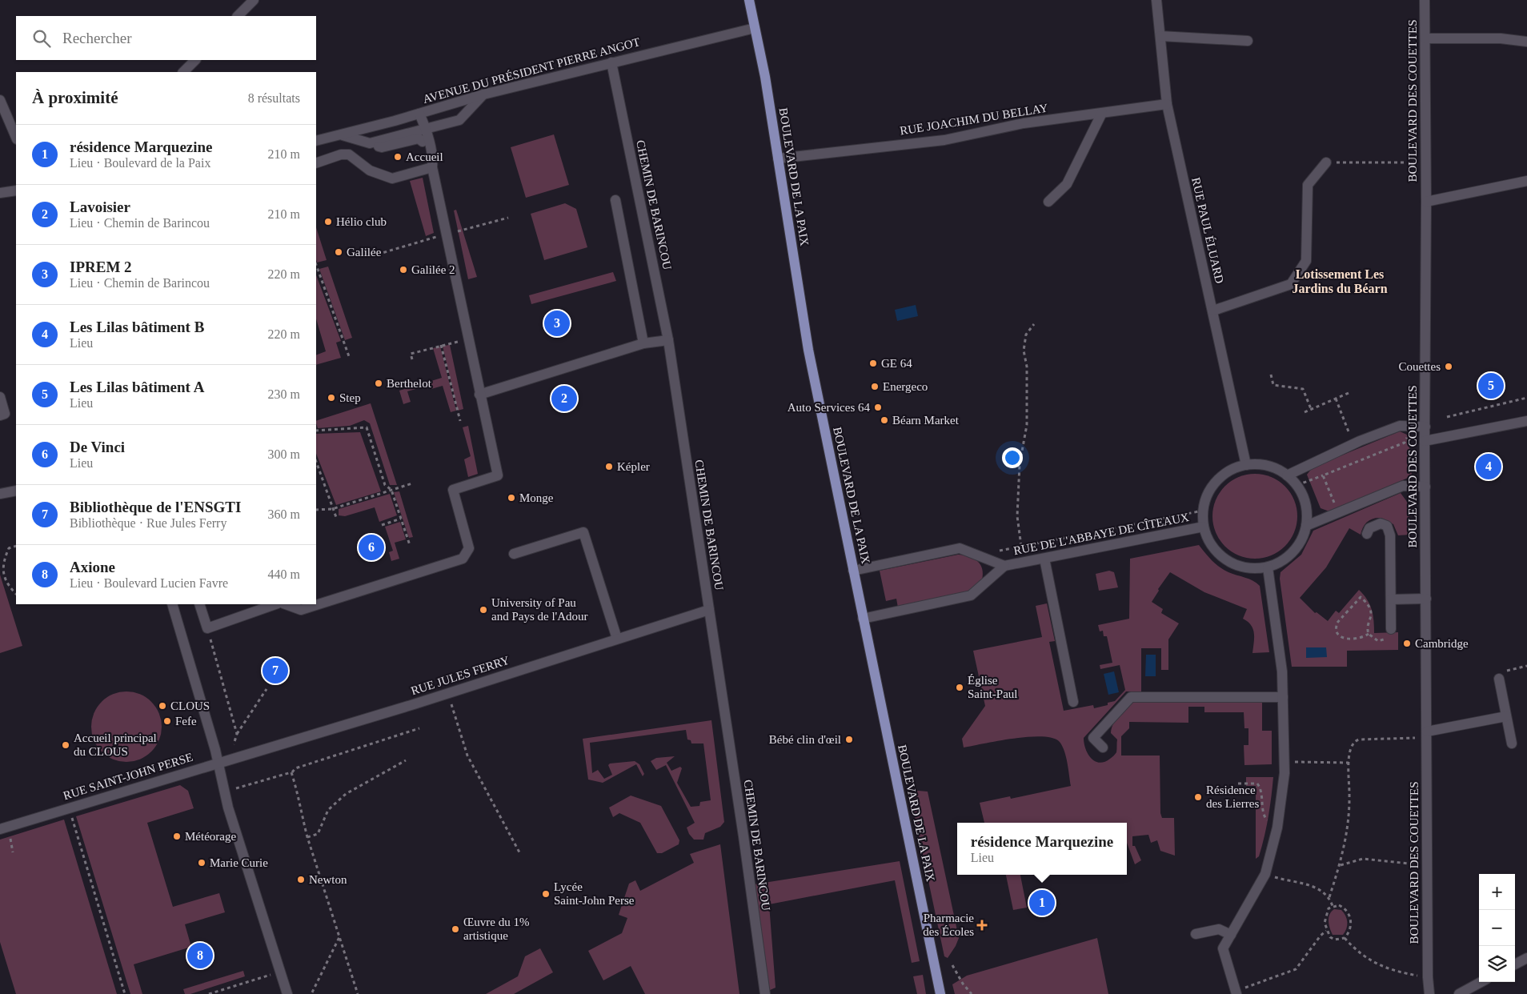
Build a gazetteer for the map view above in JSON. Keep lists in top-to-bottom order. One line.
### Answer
{"streets":{"main road":["BOULEVARD DE LA PAIX"],"street":["AVENUE DU PRÉSIDENT PIERRE ANGOT","BOULEVARD DES COUETTES","RUE JOACHIM DU BELLAY","CHEMIN DE BARINCOU","RUE PAUL ÉLUARD","RUE DE L'ABBAYE DE CÎTEAUX","RUE JULES FERRY","RUE SAINT-JOHN PERSE"]},"crossings":[["AVENUE DU PRÉSIDENT PIERRE ANGOT","BOULEVARD DE LA PAIX"],["AVENUE DU PRÉSIDENT PIERRE ANGOT","CHEMIN DE BARINCOU"],["RUE JOACHIM DU BELLAY","BOULEVARD DE LA PAIX"],["RUE JOACHIM DU BELLAY","RUE PAUL ÉLUARD"],["BOULEVARD DE LA PAIX","RUE DE L'ABBAYE DE CÎTEAUX"],["CHEMIN DE BARINCOU","RUE JULES FERRY"],["RUE PAUL ÉLUARD","RUE DE L'ABBAYE DE CÎTEAUX"],["RUE JULES FERRY","RUE SAINT-JOHN PERSE"]],"districts":["Lotissement Les Jardins du Béarn"],"places":{"other":["Accueil","Hélio club","Galilée","Galilée 2","GE 64","Couettes","Berthelot","Energeco","Step","Auto Services 64","Béarn Market","Képler","Monge","University of Pau and Pays de l'Adour","Cambridge","Église Saint-Paul","CLOUS","Fefe","Bébé clin d'œil","Accueil principal du CLOUS","Résidence des Lierres","Météorage","Marie Curie","Newton","Lycée Saint-John Perse","Œuvre du 1% artistique"],"health":["Pharmacie des Écoles"]},"page":{"search":"Rechercher","heading":["À proximité","8 résultats"],"list":[{"mark":"1","name":"résidence Marquezine","note":"Lieu · Boulevard de la Paix","value":"210 m"},{"mark":"2","name":"Lavoisier","note":"Lieu · Chemin de Barincou","value":"210 m"},{"mark":"3","name":"IPREM 2","note":"Lieu · Chemin de Barincou","value":"220 m"},{"mark":"4","name":"Les Lilas bâtiment B","note":"Lieu","value":"220 m"},{"mark":"5","name":"Les Lilas bâtiment A","note":"Lieu","value":"230 m"},{"mark":"6","name":"De Vinci","note":"Lieu","value":"300 m"},{"mark":"7","name":"Bibliothèque de l'ENSGTI","note":"Bibliothèque · Rue Jules Ferry","value":"360 m"},{"mark":"8","name":"Axione","note":"Lieu · Boulevard Lucien Favre","value":"440 m"}],"pins":["3","5","2","4","6","7","1","8"],"popup":["résidence Marquezine","Lieu"],"map_buttons":["+","−"]}}
